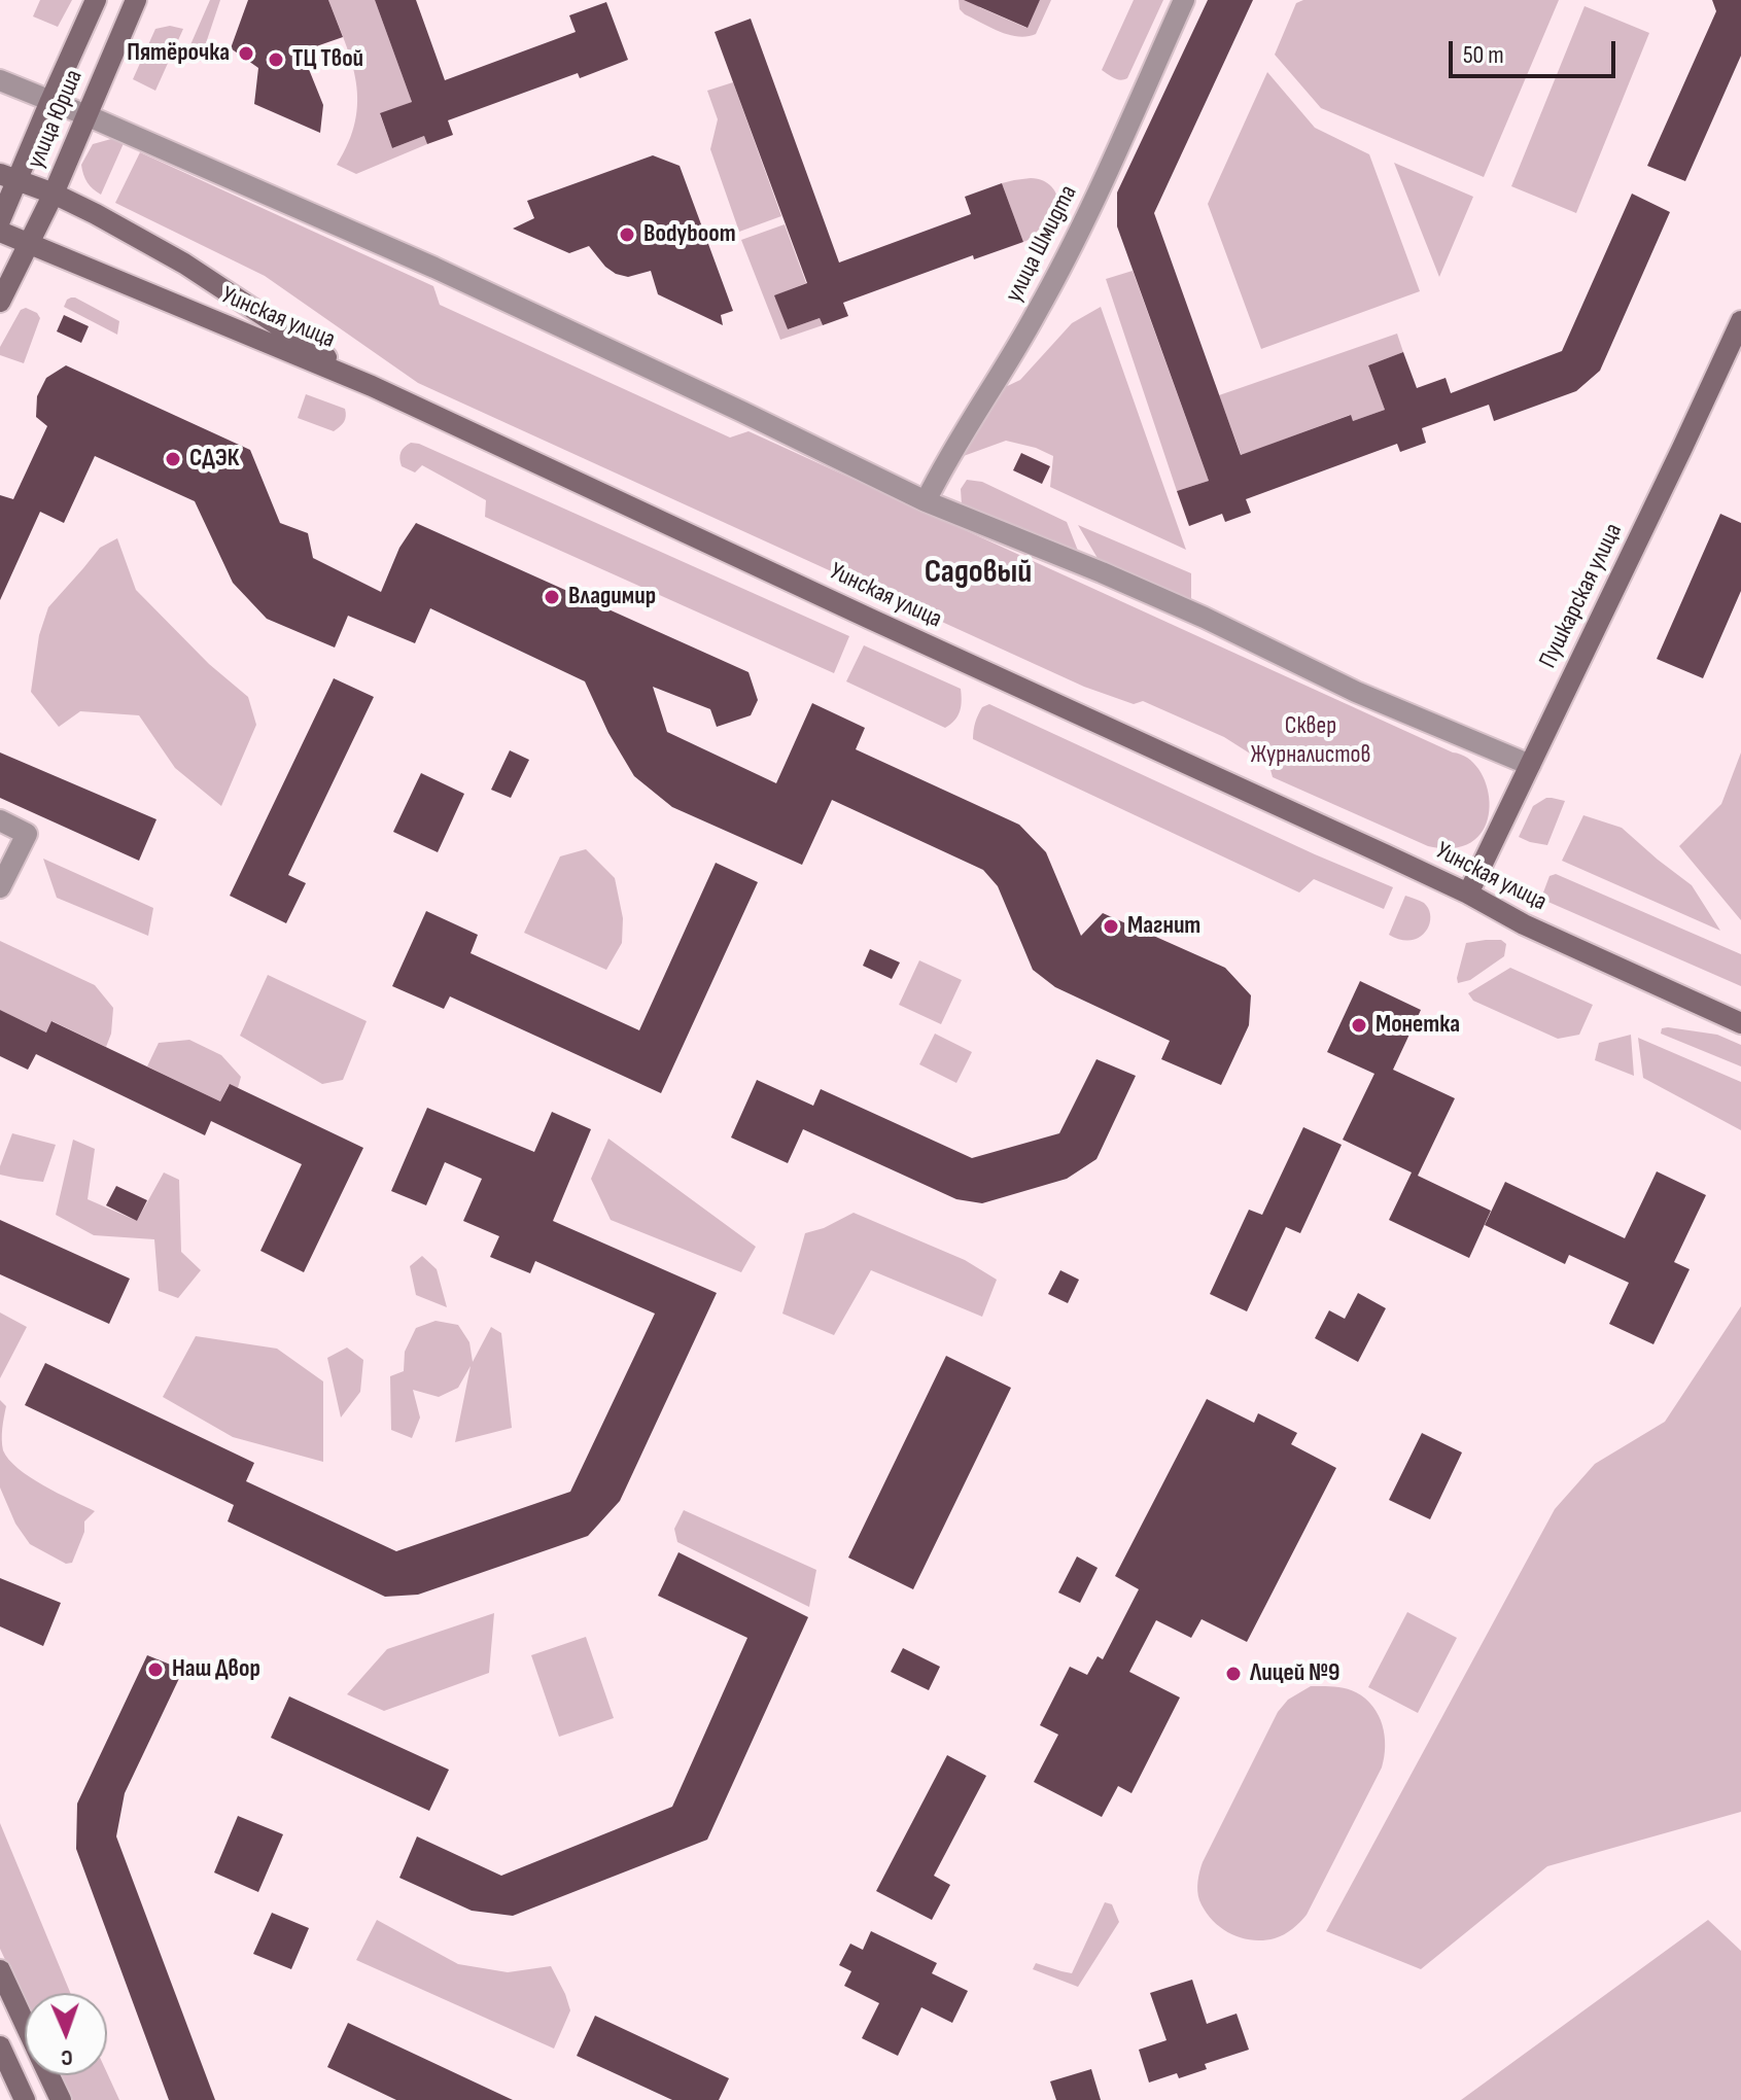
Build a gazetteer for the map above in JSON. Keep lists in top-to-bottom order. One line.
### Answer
{"streets":{"main road":["улица Юрша","Уинская улица","Пушкарская улица"],"street":["улица Шмидта"]},"crossings":[["улица Юрша","Уинская улица"],["Уинская улица","Пушкарская улица"]],"districts":["Садовый"],"parks":["Сквер Журналистов"],"places":["Пятёрочка","ТЦ Твой","Bodyboom","СДЭК","Владимир","Магнит","Монетка","Наш Двор","Лицей №9"],"scale_bar":"50 m","north":"bottom"}
